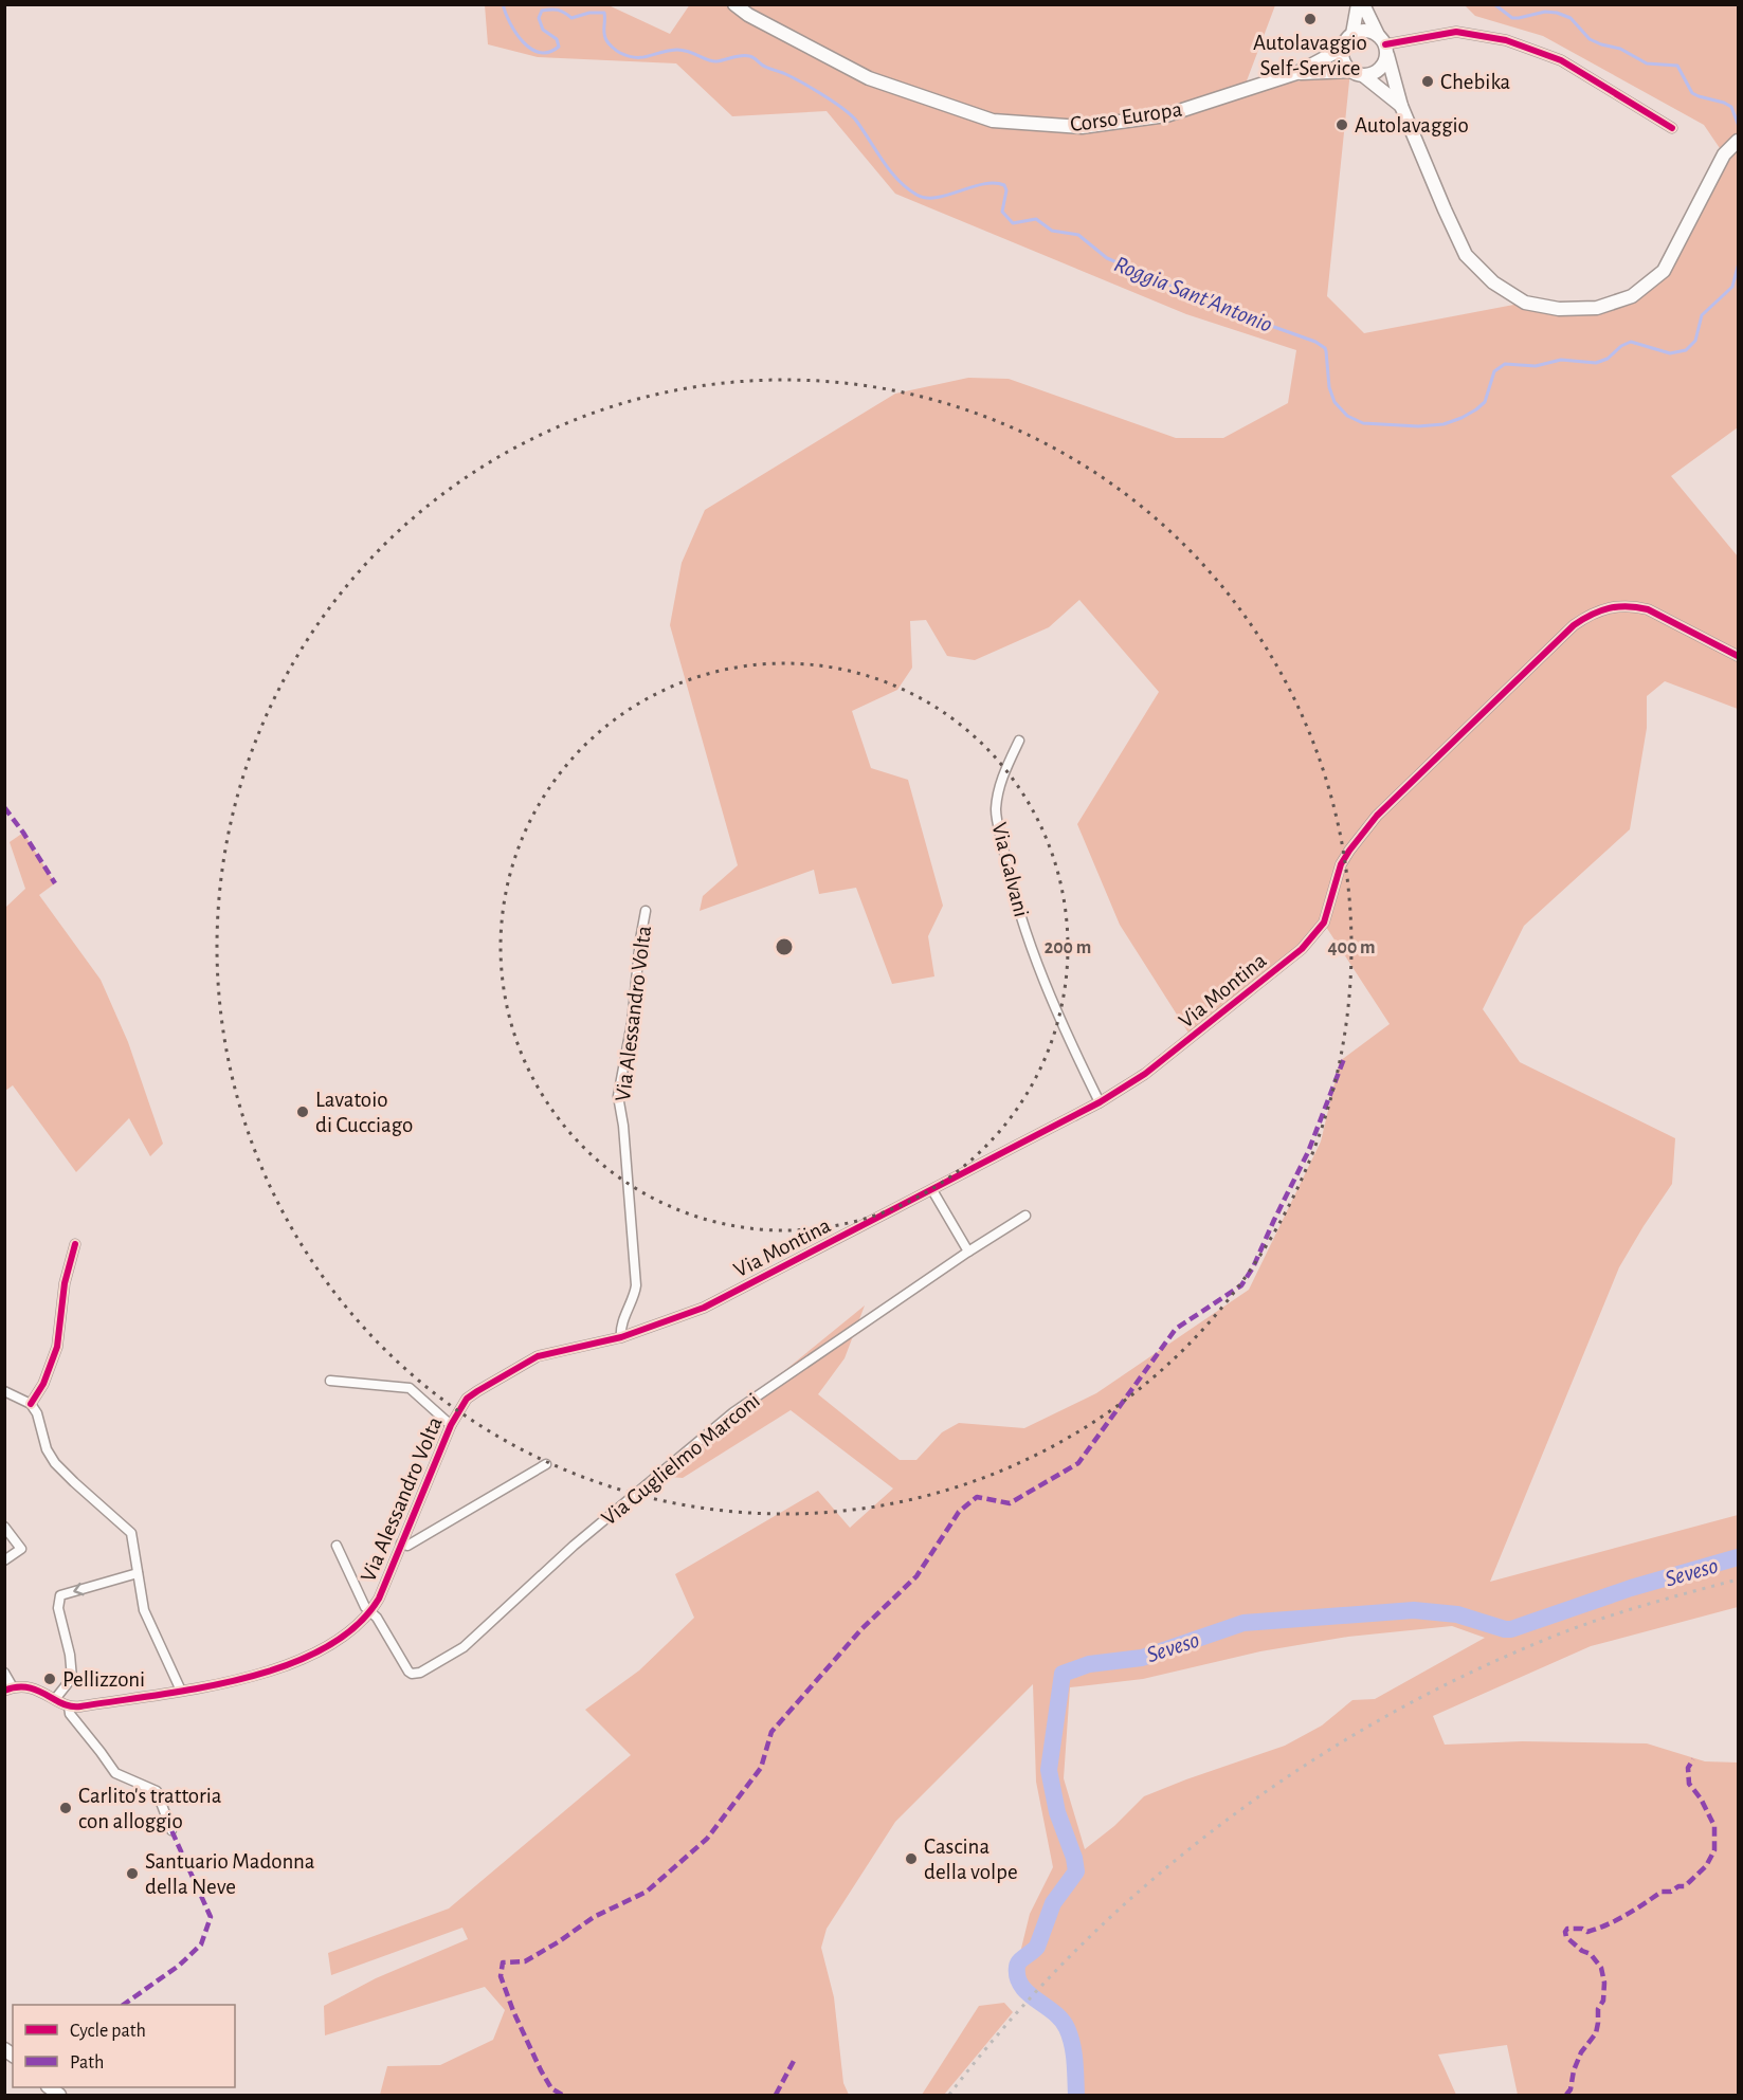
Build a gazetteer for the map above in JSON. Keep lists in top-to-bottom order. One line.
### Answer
{"streets":{"main road":["Corso Europa"],"street":["Via Galvani","Via Montina","Via Alessandro Volta","Via Guglielmo Marconi"]},"crossings":[["Via Galvani","Via Montina"],["Via Montina","Via Alessandro Volta"],["Via Alessandro Volta","Via Guglielmo Marconi"]],"water":["Roggia Sant'Antonio","Seveso"],"places":["Autolavaggio Self-Service","Chebika","Autolavaggio","Lavatoio di Cucciago","Pellizzoni","Carlito's trattoria con alloggio","Cascina della volpe","Santuario Madonna della Neve"],"legend":["Cycle path","Path"],"rings":["200 m","400 m"]}
